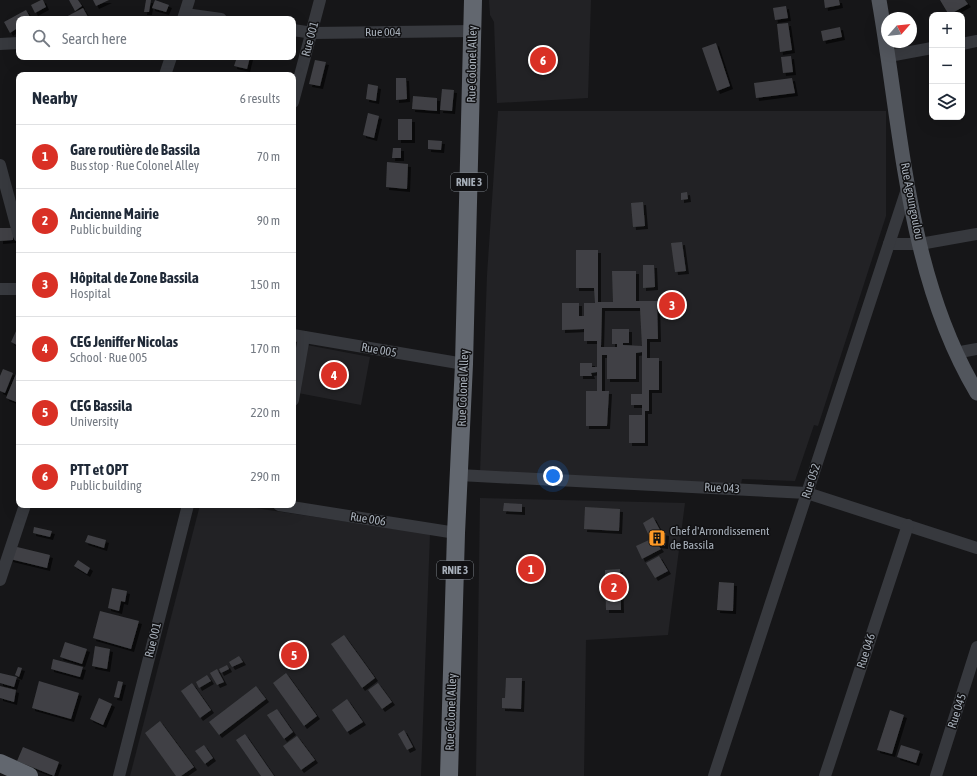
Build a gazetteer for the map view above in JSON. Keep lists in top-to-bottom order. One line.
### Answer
{"streets":{"highway":["Rue Colonel Alley","RNIE 3"],"main road":["Rue Agoungoulou"],"street":["Rue 004","Rue 001","Rue 005","Rue 052","Rue 043","Rue 006","Rue 046","Rue 045"]},"crossings":[["Rue 004","Rue 001"],["Rue 004","Rue Colonel Alley"],["Rue Colonel Alley","Rue 005"],["Rue Colonel Alley","Rue 043"],["Rue Colonel Alley","Rue 006"],["Rue Agoungoulou","Rue 052"],["Rue 052","Rue 043"],["Rue 043","Rue 046"]],"places":{"building":["Chef d'Arrondissement de Bassila"]},"north":"top right","page":{"map_buttons":["+","−"],"search":"Search here","pins":["6","3","4","1","2","5"],"heading":["Nearby","6 results"],"list":[{"mark":"1","name":"Gare routière de Bassila","note":"Bus stop · Rue Colonel Alley","value":"70 m"},{"mark":"2","name":"Ancienne Mairie","note":"Public building","value":"90 m"},{"mark":"3","name":"Hôpital de Zone Bassila","note":"Hospital","value":"150 m"},{"mark":"4","name":"CEG Jeniffer Nicolas","note":"School · Rue 005","value":"170 m"},{"mark":"5","name":"CEG Bassila","note":"University","value":"220 m"},{"mark":"6","name":"PTT et OPT","note":"Public building","value":"290 m"}]}}
